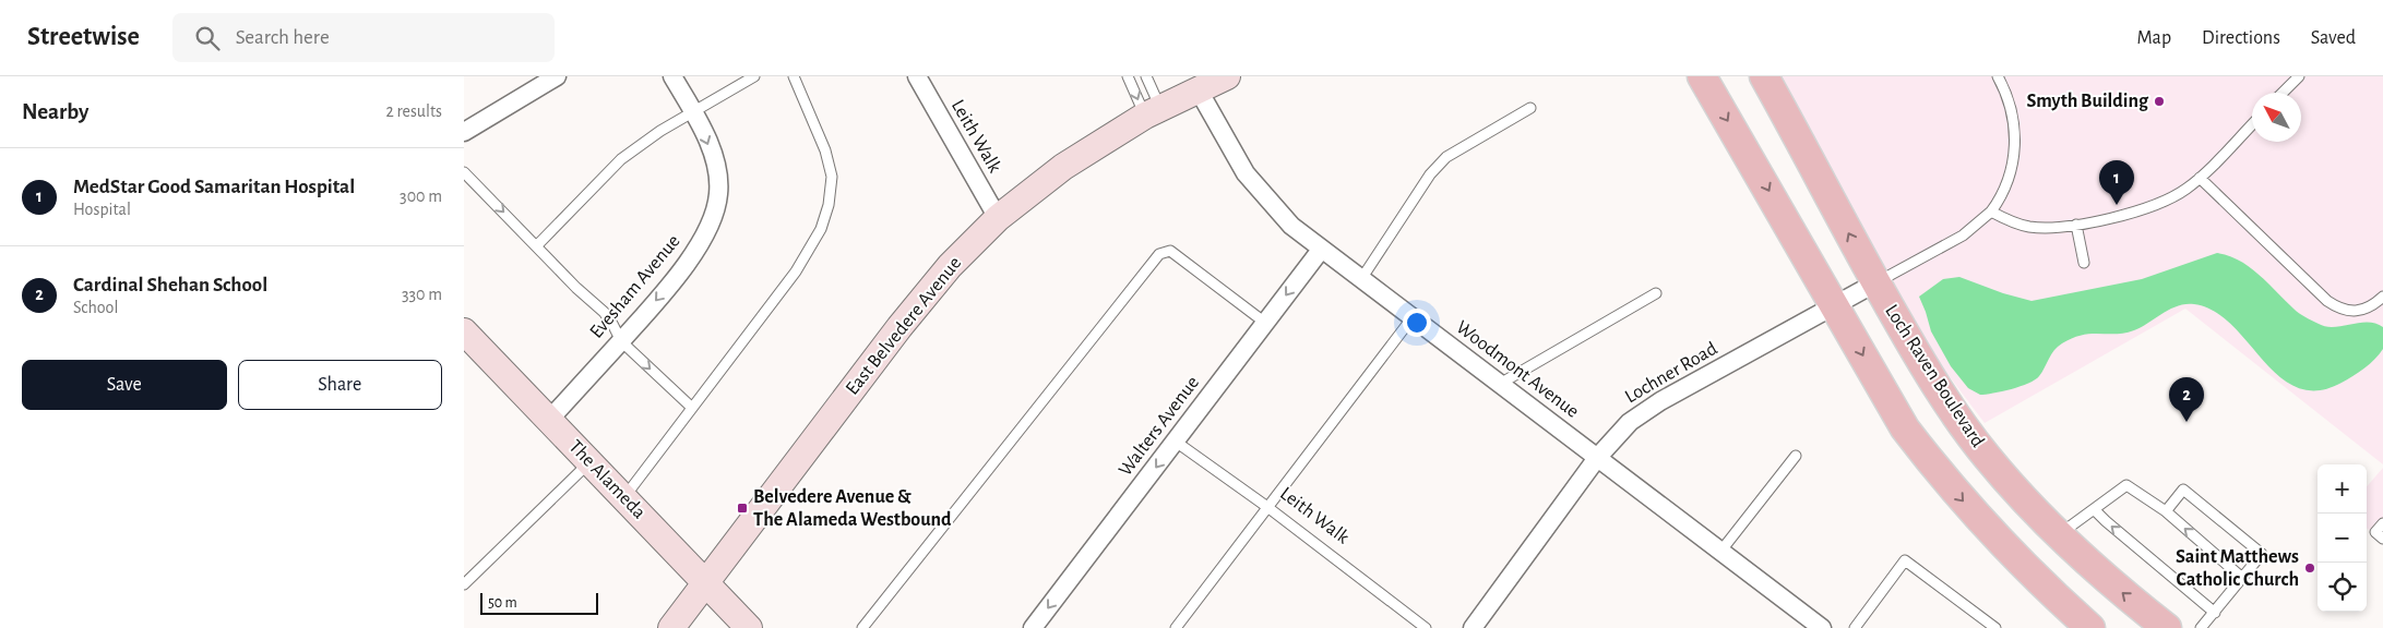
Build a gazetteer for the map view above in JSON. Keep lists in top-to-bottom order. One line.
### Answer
{"streets":{"main road":["East Belvedere Avenue","Loch Raven Boulevard","The Alameda"],"street":["Leith Walk","Evesham Avenue","Woodmont Avenue","Lochner Road","Walters Avenue"]},"crossings":[["Leith Walk","East Belvedere Avenue"],["Leith Walk","Walters Avenue"],["Evesham Avenue","The Alameda"],["East Belvedere Avenue","Woodmont Avenue"],["East Belvedere Avenue","The Alameda"],["Woodmont Avenue","Lochner Road"],["Woodmont Avenue","Walters Avenue"],["Lochner Road","Loch Raven Boulevard"]],"one_way":["Evesham Avenue","Walters Avenue"],"places":{"other":["Smyth Building","Saint Matthews Catholic Church"],"transit":["Belvedere Avenue & The Alameda Westbound"]},"scale_bar":"50 m","north":"top left","page":{"header":"Streetwise","search":"Search here","nav":["Map","Directions","Saved"],"heading":["Nearby","2 results"],"list":[{"mark":"1","name":"MedStar Good Samaritan Hospital","note":"Hospital","value":"300 m"},{"mark":"2","name":"Cardinal Shehan School","note":"School","value":"330 m"}],"pins":["1","2"],"buttons":["Save","Share"],"map_buttons":["+","−"],"scale":"50 m"}}
